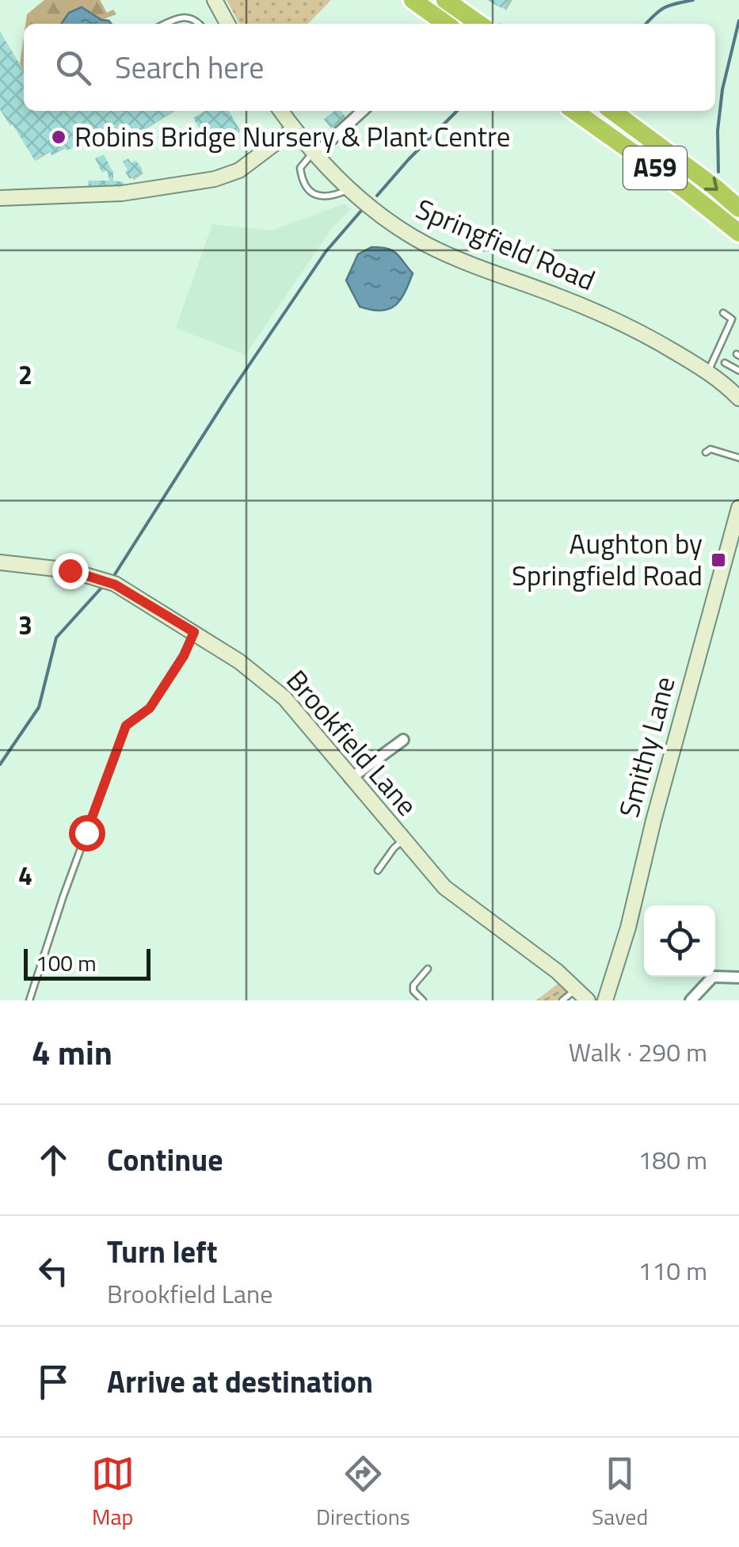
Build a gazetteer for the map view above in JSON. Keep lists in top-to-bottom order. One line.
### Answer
{"streets":{"highway":["A59"],"street":["Springfield Road","Brookfield Lane","Smithy Lane"]},"places":{"other":["Robins Bridge Nursery & Plant Centre"],"transit":["Aughton by Springfield Road"]},"scale_bar":"100 m","page":{"search":"Search here","scale":"100 m","heading":["4 min","Walk · 290 m"],"list":[["Continue","180 m"],["Turn left","Brookfield Lane","110 m"],"Arrive at destination"],"nav":["Map","Directions","Saved"]},"grid":{"rows":["2","3","4"]}}
